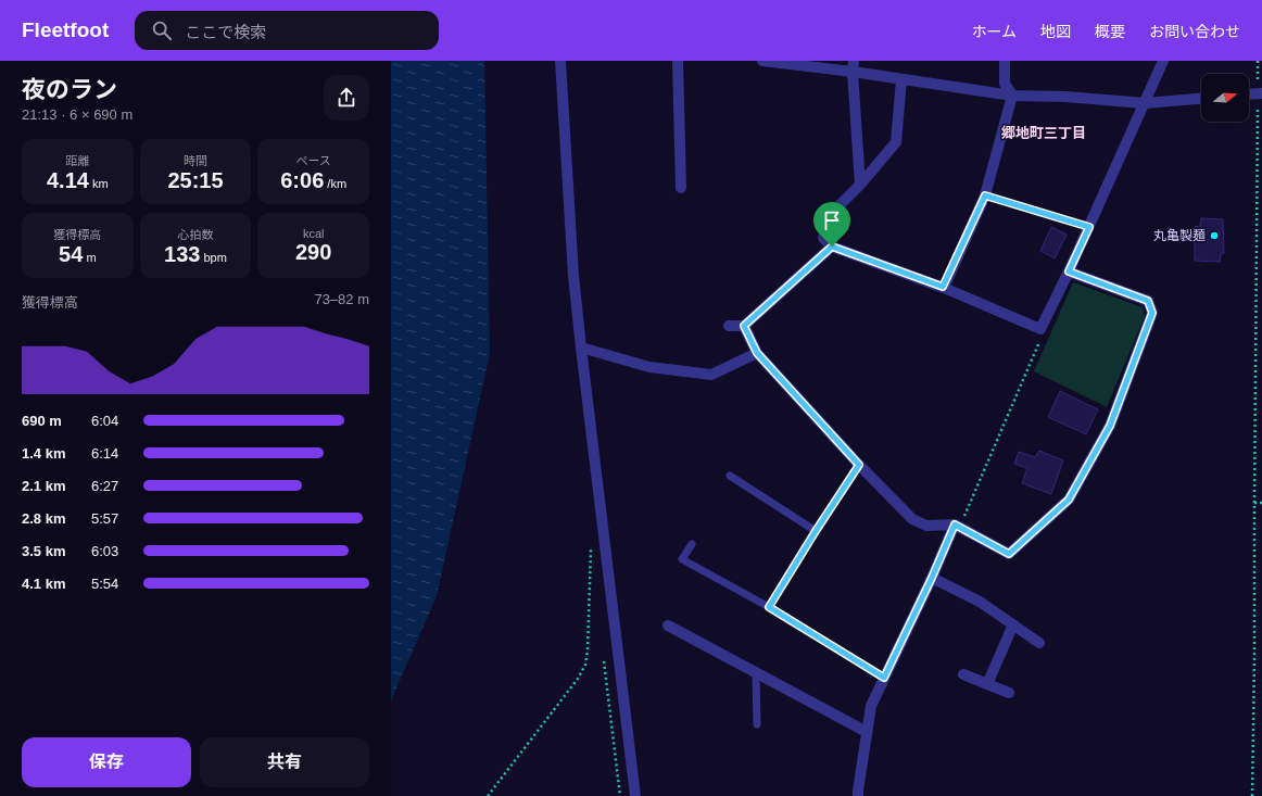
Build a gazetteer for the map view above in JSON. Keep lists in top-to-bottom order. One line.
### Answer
{"districts":["郷地町三丁目"],"places":["丸亀製麺"],"north":"right","page":{"header":"Fleetfoot","search":"ここで検索","nav":["ホーム","地図","概要","お問い合わせ"],"heading":["夜のラン","21:13 · 6 × 690 m"],"stats":[["距離","4.14 km"],["時間","25:15"],["ペース","6:06 /km"],["獲得標高","54 m"],["心拍数","133 bpm"],["kcal","290"]],"chart":["獲得標高","73–82 m"],"list":[{"name":"690 m","note":"6:04"},{"name":"1.4 km","note":"6:14"},{"name":"2.1 km","note":"6:27"},{"name":"2.8 km","note":"5:57"},{"name":"3.5 km","note":"6:03"},{"name":"4.1 km","note":"5:54"}],"buttons":["保存","共有"]}}
